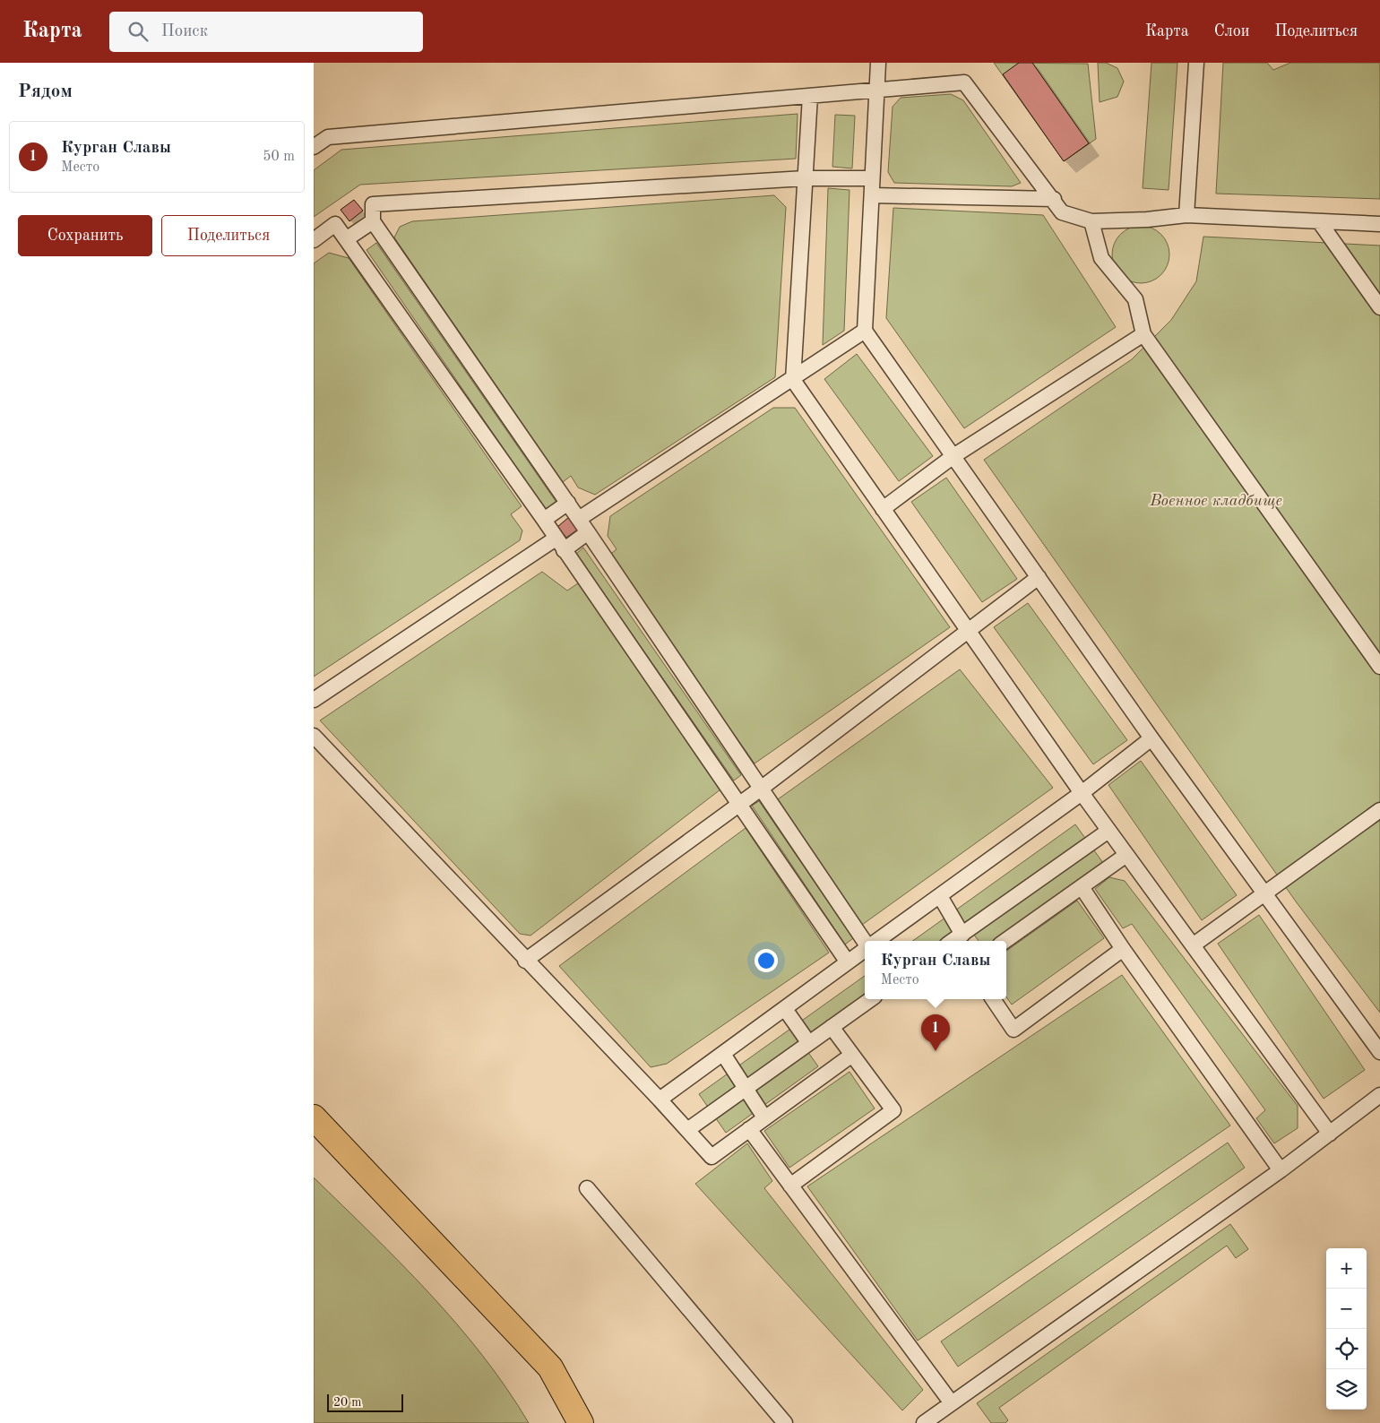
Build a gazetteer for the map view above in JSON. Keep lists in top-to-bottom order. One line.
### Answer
{"parks":["Военное кладбище"],"scale_bar":"20 m","page":{"header":"Карта","search":"Поиск","nav":["Карта","Слои","Поделиться"],"heading":"Рядом","list":[{"mark":"1","name":"Курган Славы","note":"Место","value":"50 m"}],"buttons":["Сохранить","Поделиться"],"popup":["Курган Славы","Место"],"pins":"1","map_buttons":["+","−"],"scale":"20 m"}}
